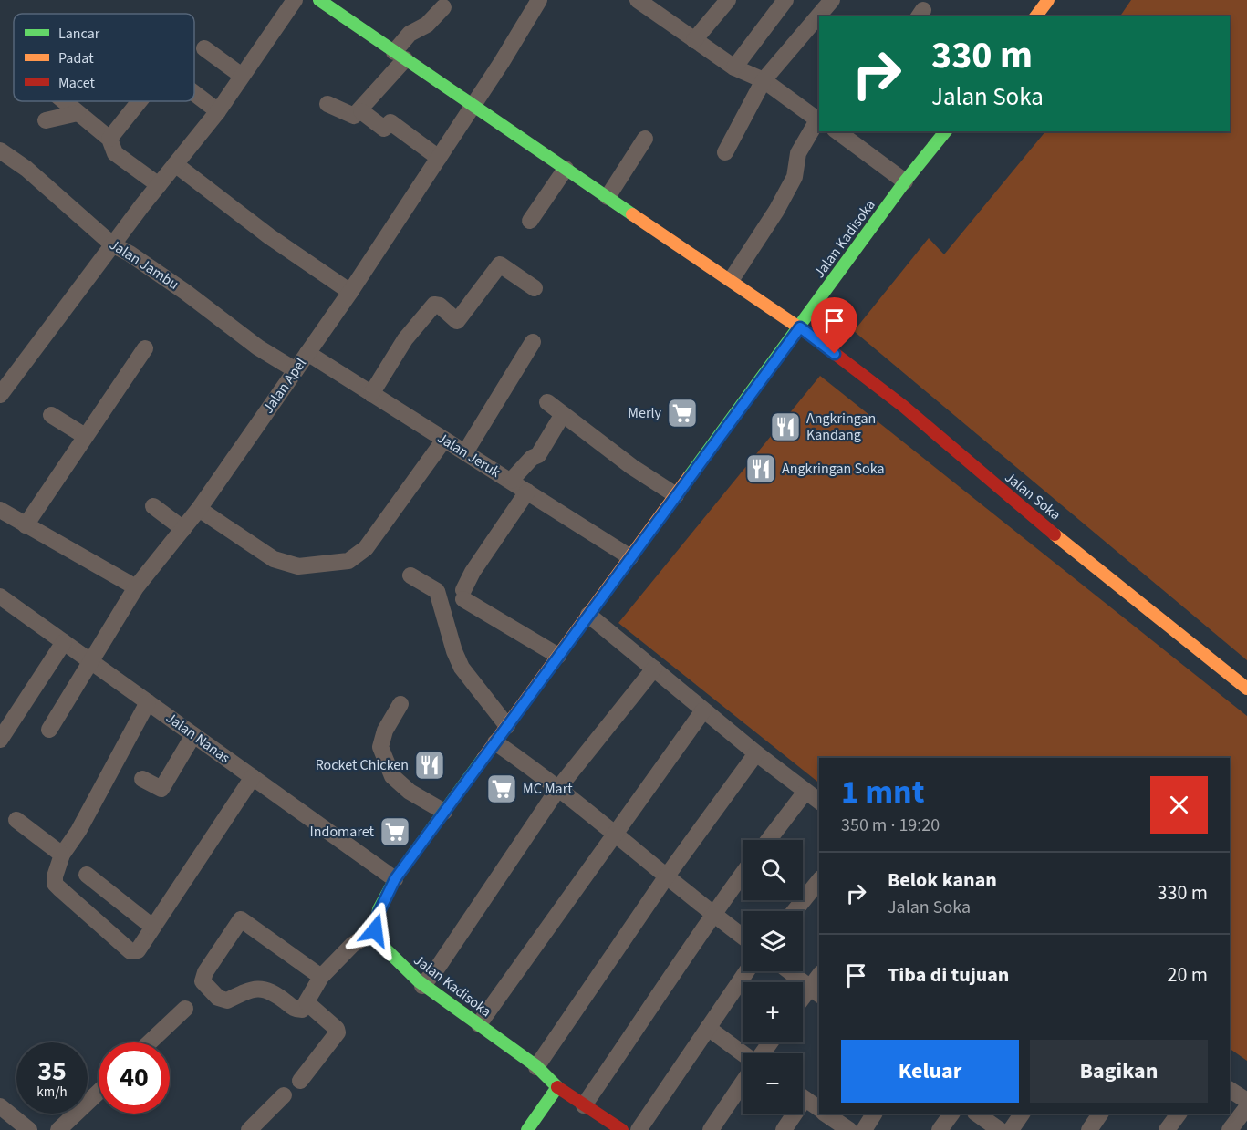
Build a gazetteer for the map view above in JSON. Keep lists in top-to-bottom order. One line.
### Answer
{"streets":{"street":["Jalan Kadisoka","Jalan Jambu","Jalan Apel","Jalan Jeruk","Jalan Soka","Jalan Nanas"]},"crossings":[["Jalan Kadisoka","Jalan Jeruk"],["Jalan Kadisoka","Jalan Soka"],["Jalan Kadisoka","Jalan Nanas"],["Jalan Jambu","Jalan Apel"],["Jalan Apel","Jalan Jeruk"],["Jalan Apel","Jalan Soka"],["Jalan Apel","Jalan Nanas"]],"places":{"supermarket":["Merly","MC Mart","Indomaret"],"restaurant":["Angkringan Kandang","Angkringan Soka","Rocket Chicken"]},"legend":["Lancar","Padat","Macet"],"page":{"turn":["330 m","Jalan Soka"],"heading":["1 mnt","350 m · 19:20"],"map_buttons":["+","−"],"list":[{"name":"Belok kanan","note":"Jalan Soka","value":"330 m"},{"name":"Tiba di tujuan","value":"20 m"}],"buttons":["Keluar","Bagikan"],"speed":"35 km/h","limit":"40"}}
